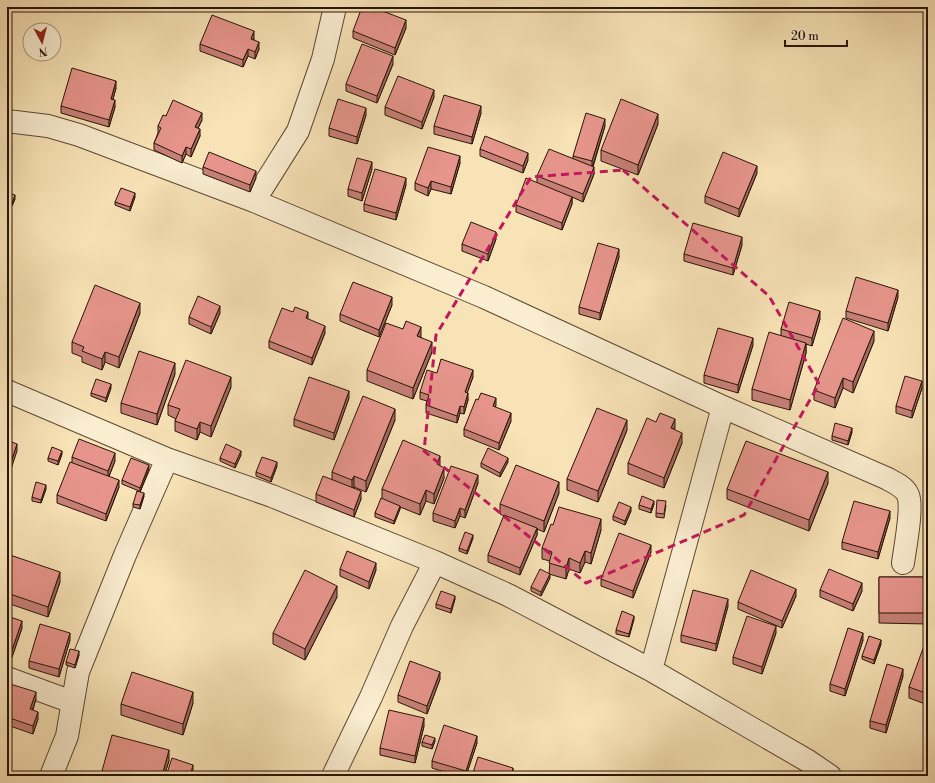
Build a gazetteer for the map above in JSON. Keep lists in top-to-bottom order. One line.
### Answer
{"scale_bar":"20 m","north":"bottom"}
